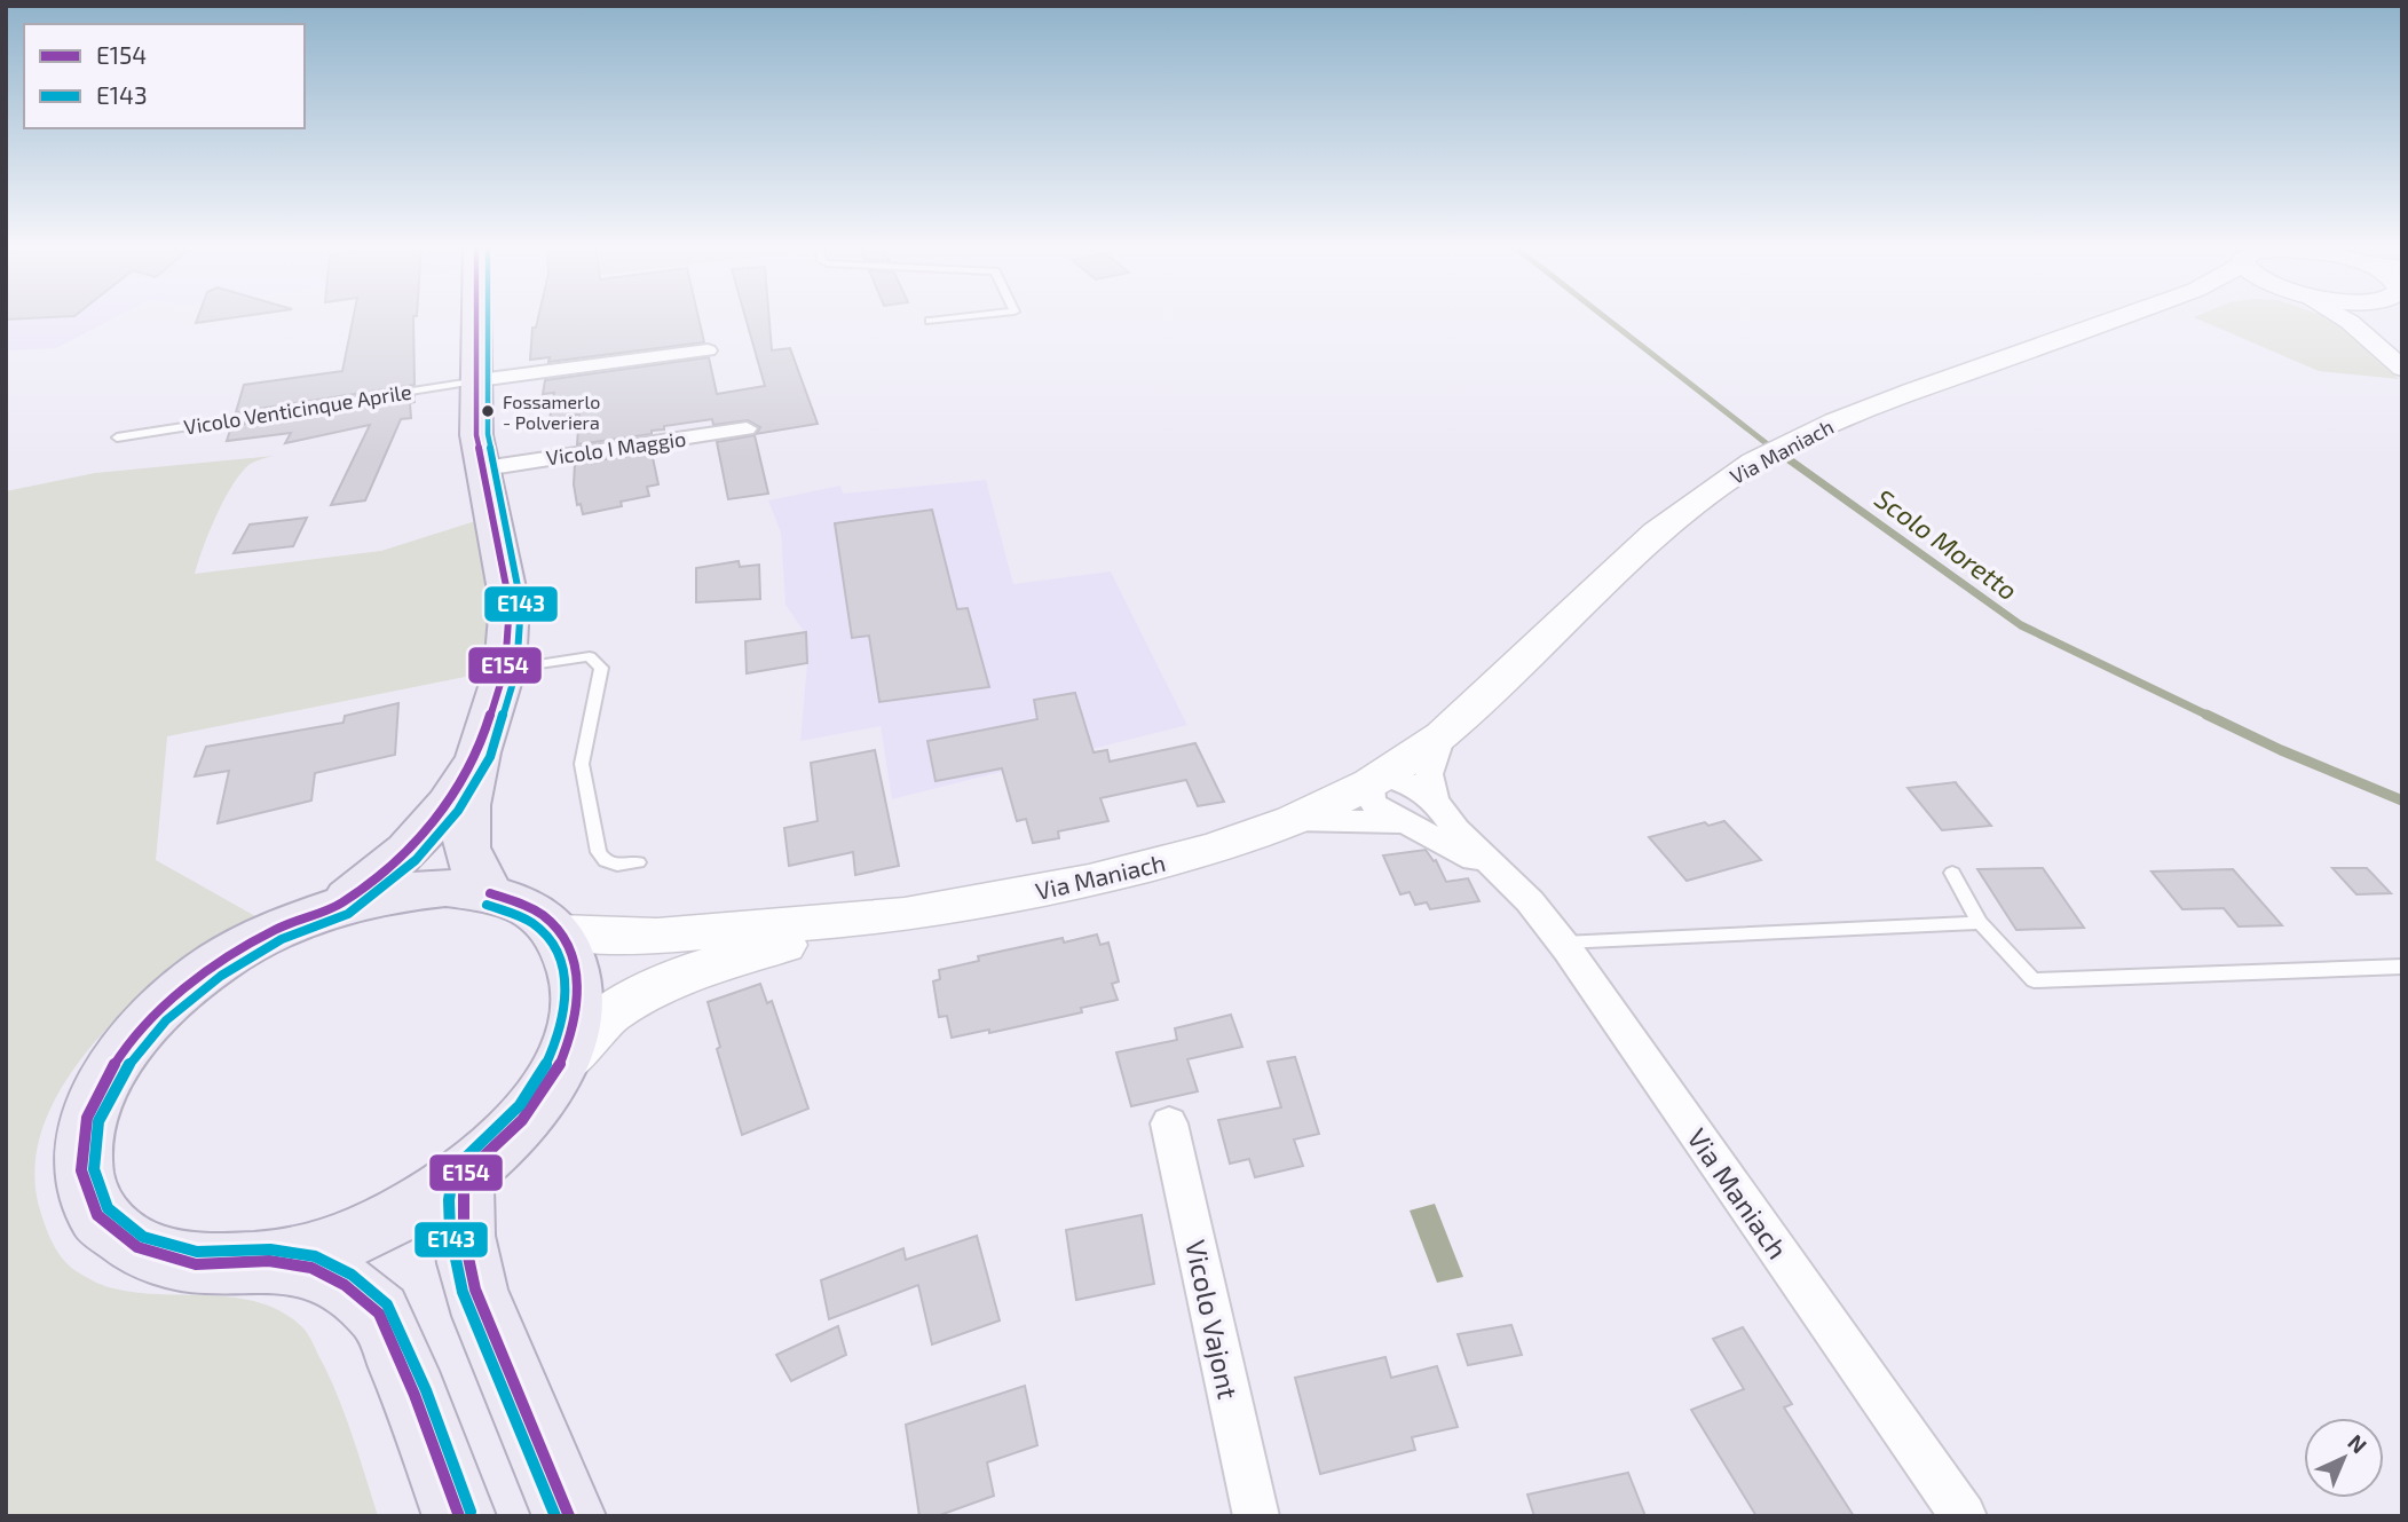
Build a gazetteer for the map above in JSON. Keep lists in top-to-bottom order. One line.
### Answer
{"streets":{"main road":["Via Maniach"],"street":["Vicolo I Maggio","Vicolo Vajont"],"lane":["Vicolo Venticinque Aprile"]},"water":["Scolo Moretto"],"places":["Fossamerlo - Polveriera"],"lines":["transit line E154","transit line E143"],"legend":["E154","E143"],"north":"top right"}
